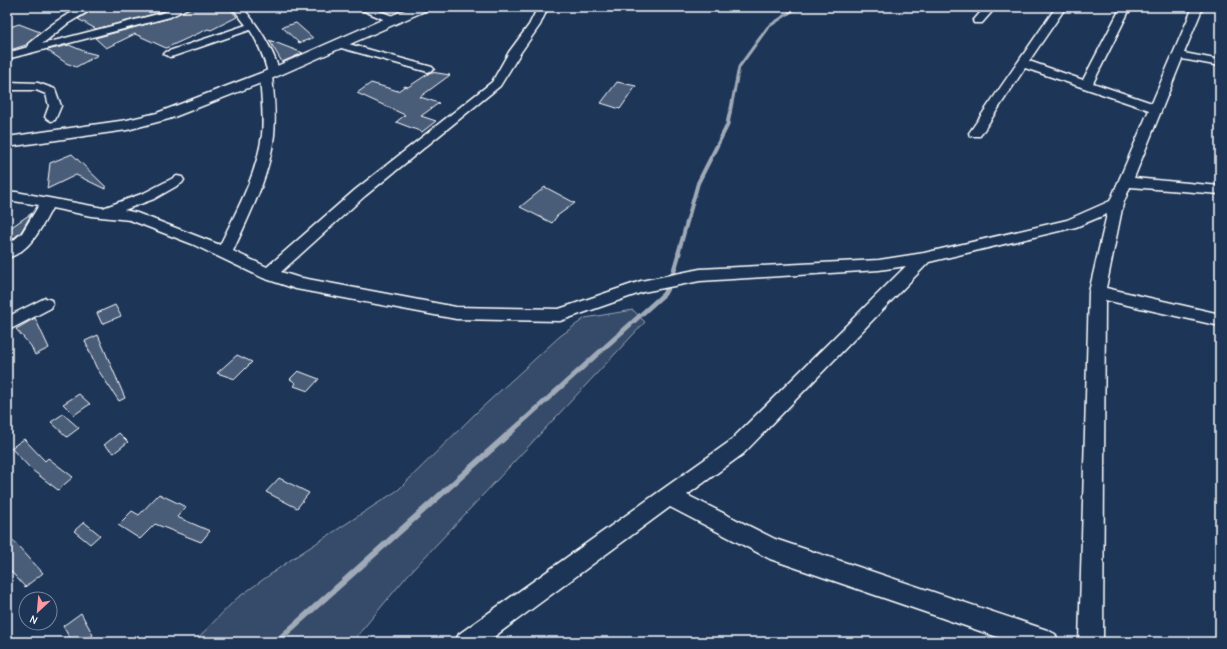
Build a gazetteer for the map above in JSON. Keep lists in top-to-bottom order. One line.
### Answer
{"north":"bottom left"}
